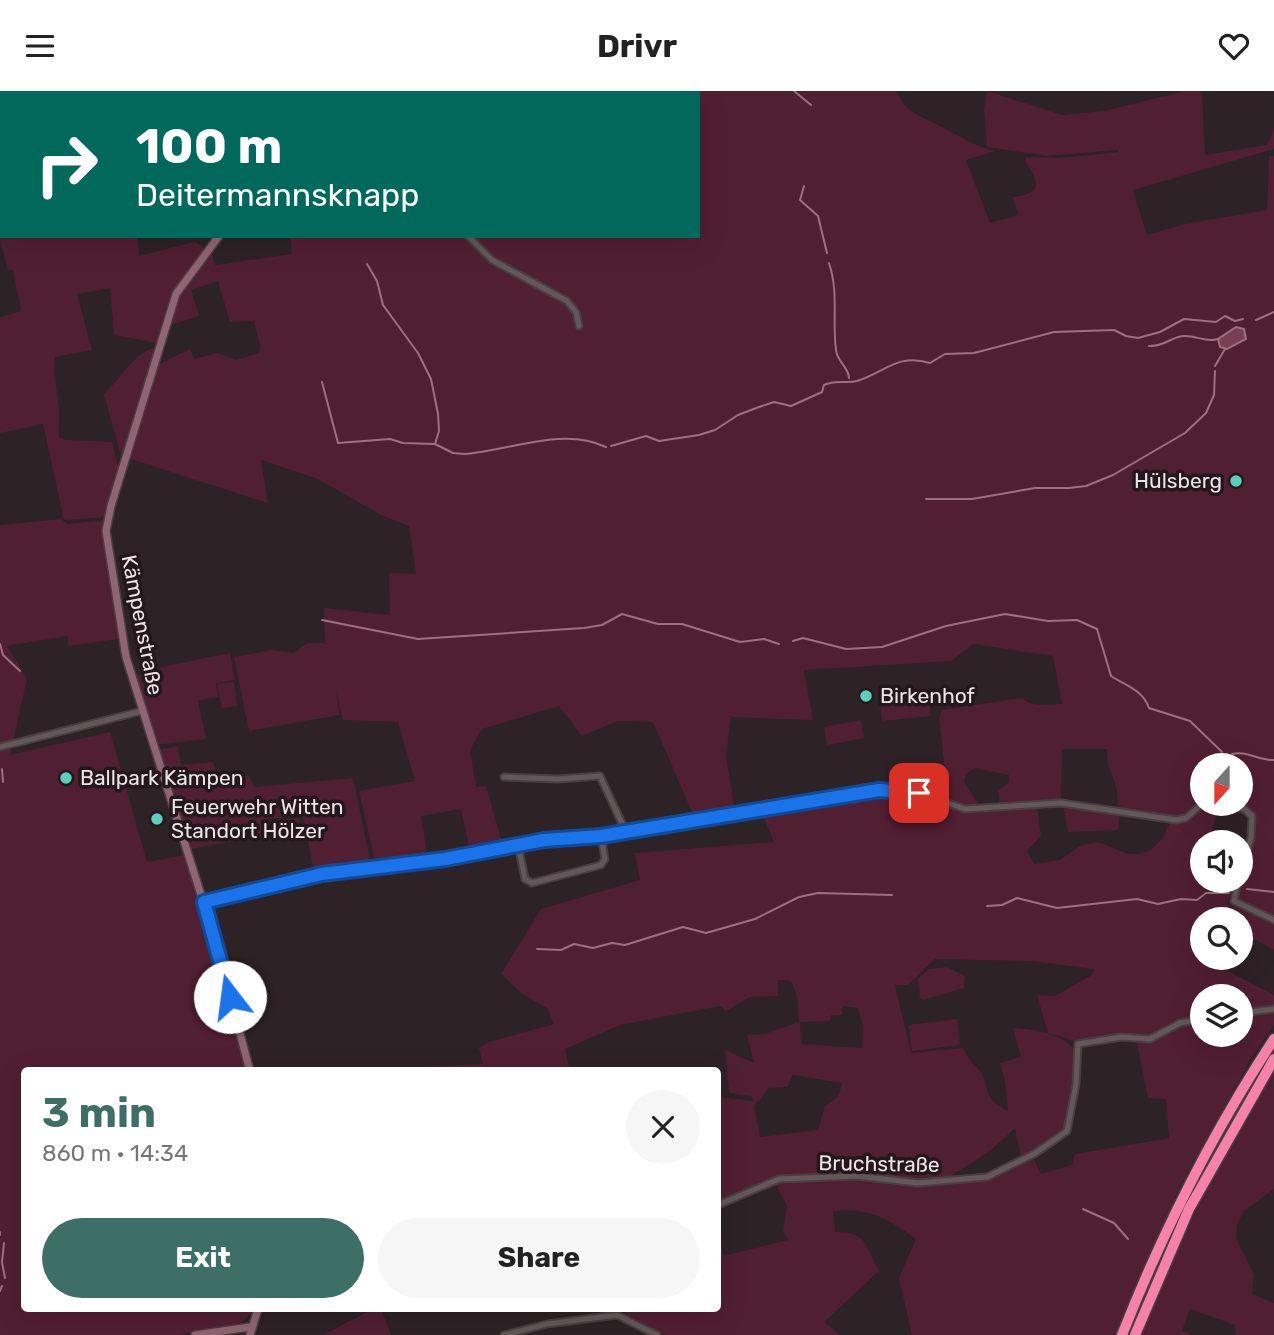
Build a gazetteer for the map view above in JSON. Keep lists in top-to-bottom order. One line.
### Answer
{"streets":{"street":["Kämpenstraße","Bruchstraße"]},"places":["Hülsberg","Birkenhof","Ballpark Kämpen","Feuerwehr Witten Standort Hölzer"],"north":"bottom","page":{"header":"Drivr","turn":["100 m","Deitermannsknapp"],"heading":["3 min","860 m · 14:34"],"buttons":["Exit","Share"]}}
